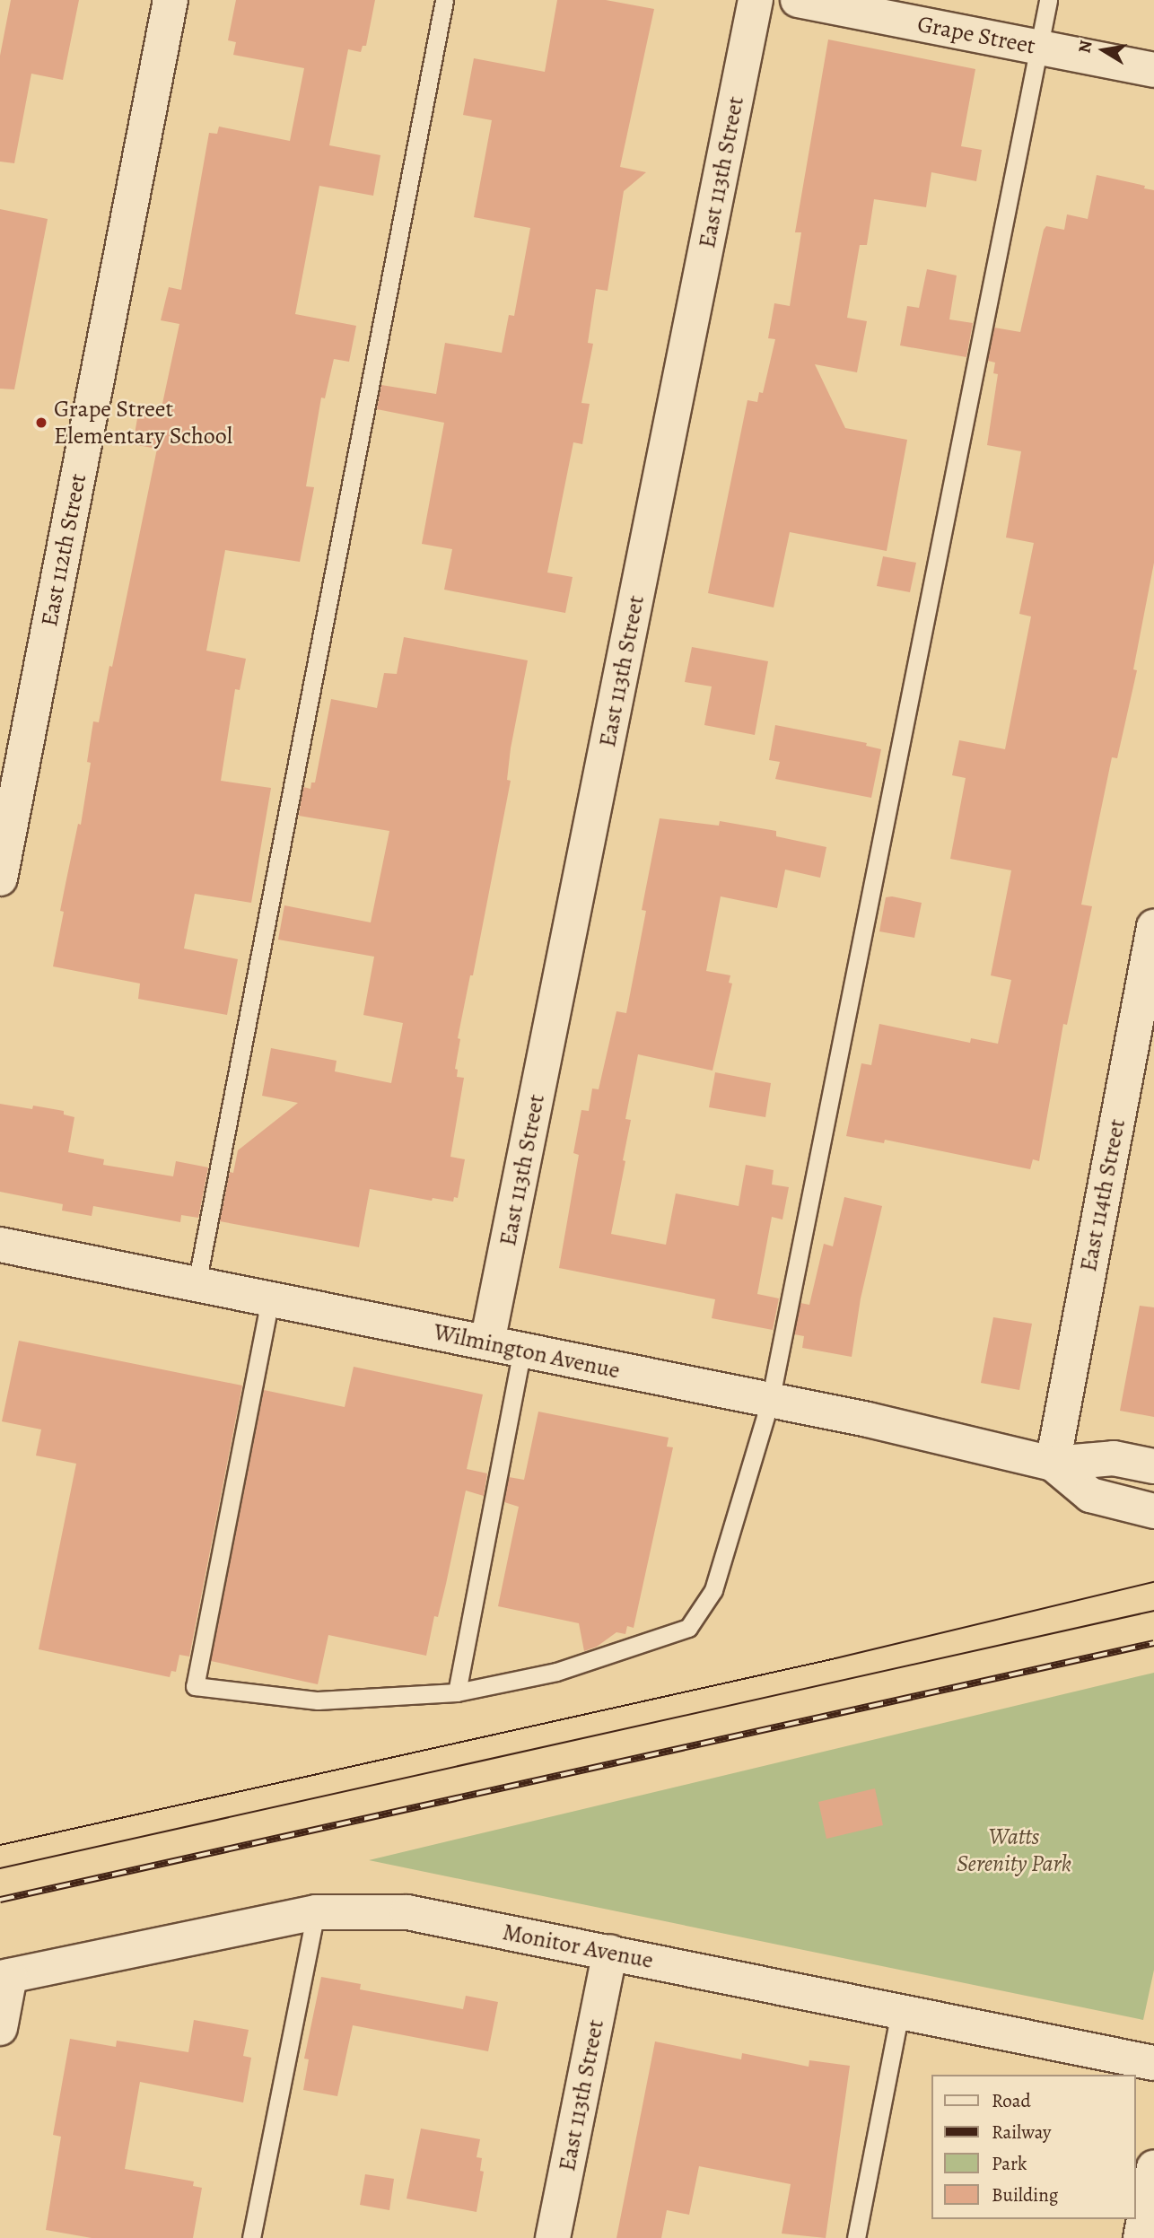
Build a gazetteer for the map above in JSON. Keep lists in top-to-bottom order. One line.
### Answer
{"streets":{"street":["Grape Street","East 113th Street","East 112th Street","East 114th Street","Wilmington Avenue","Monitor Avenue"]},"crossings":[["East 113th Street","Wilmington Avenue"],["East 113th Street","Monitor Avenue"],["East 114th Street","Wilmington Avenue"]],"parks":["Watts Serenity Park"],"places":["Grape Street Elementary School"],"legend":["Road","Railway","Park","Building"],"north":"left"}
